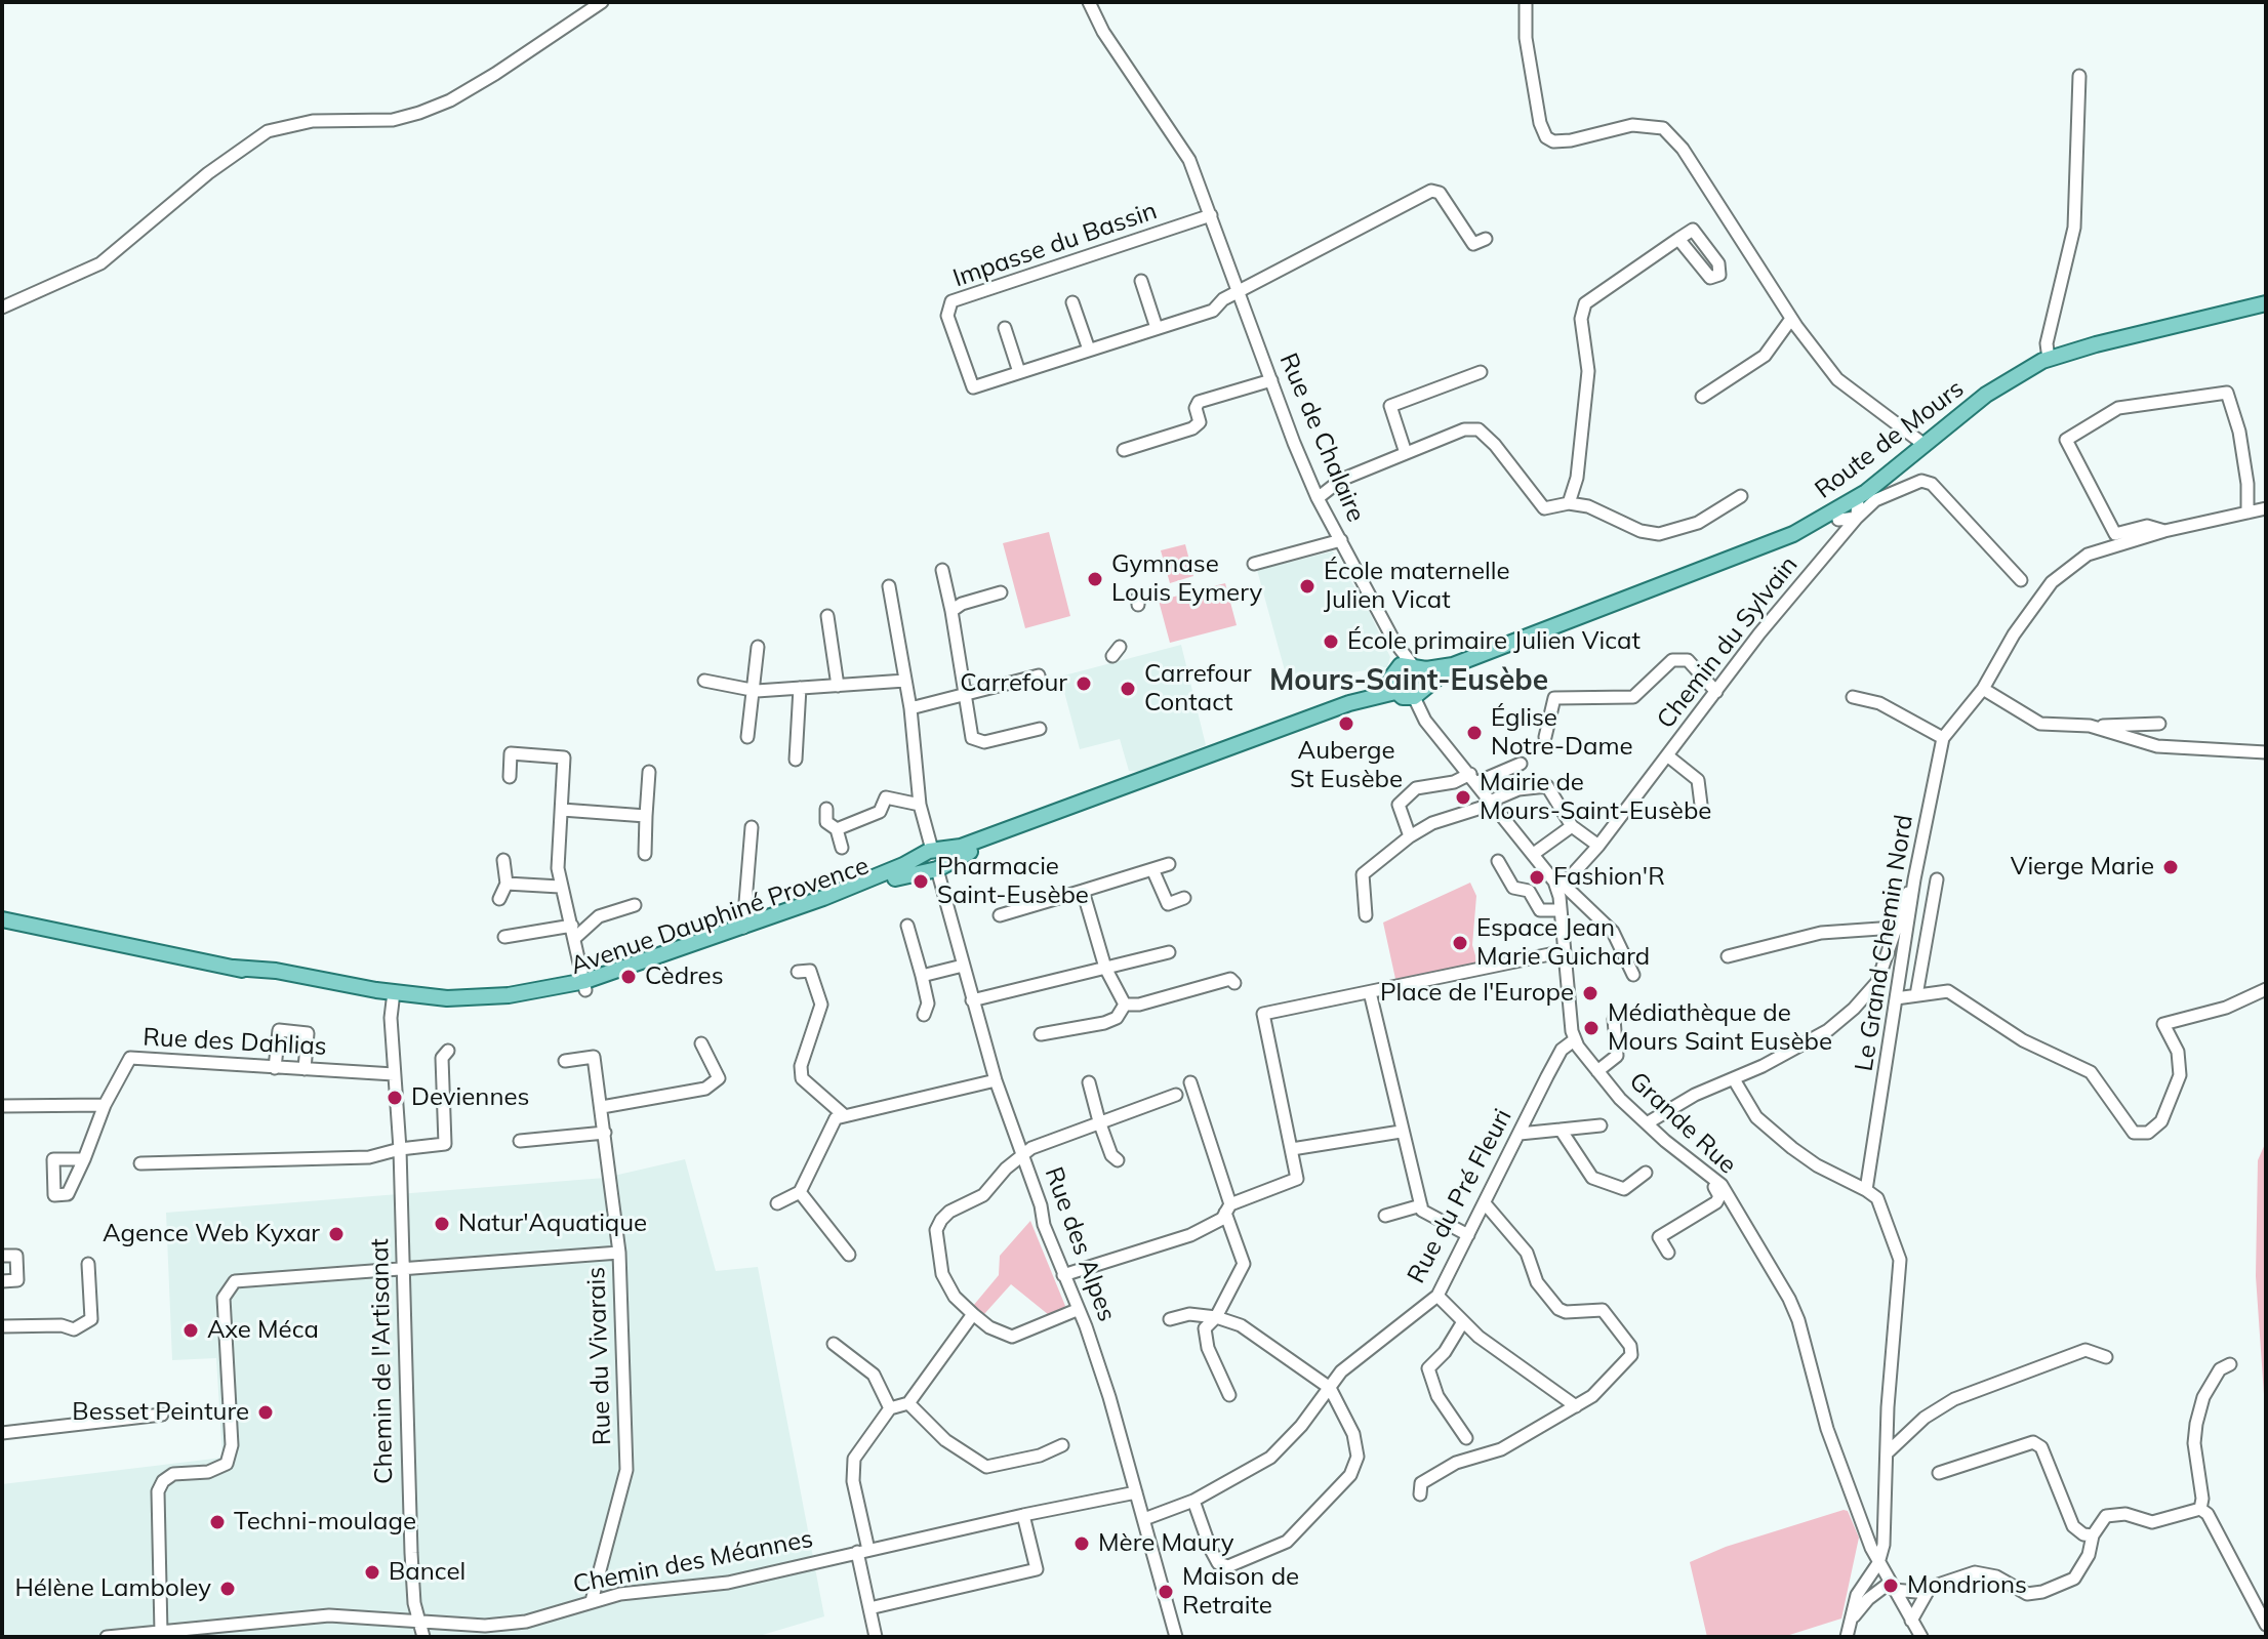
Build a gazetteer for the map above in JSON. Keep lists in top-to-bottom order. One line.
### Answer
{"streets":{"main road":["Route de Mours","Avenue Dauphiné Provence"],"street":["Impasse du Bassin","Rue de Chalaire","Chemin du Sylvain","Le Grand Chemin Nord","Rue des Dahlias","Grande Rue","Rue du Pré Fleuri","Rue des Alpes","Rue du Vivarais","Chemin de l'Artisanat","Chemin des Méannes"]},"crossings":[["Impasse du Bassin","Rue de Chalaire"],["Rue de Chalaire","Route de Mours"],["Rue de Chalaire","Avenue Dauphiné Provence"],["Route de Mours","Avenue Dauphiné Provence"],["Avenue Dauphiné Provence","Rue des Alpes"],["Avenue Dauphiné Provence","Chemin de l'Artisanat"],["Rue des Dahlias","Chemin de l'Artisanat"],["Grande Rue","Rue du Pré Fleuri"],["Rue du Pré Fleuri","Rue des Alpes"],["Rue des Alpes","Chemin des Méannes"],["Rue du Vivarais","Chemin des Méannes"],["Chemin de l'Artisanat","Chemin des Méannes"]],"districts":["Mours-Saint-Eusèbe"],"places":["Gymnase Louis Eymery","École maternelle Julien Vicat","École primaire Julien Vicat","Carrefour","Carrefour Contact","Auberge St Eusèbe","Église Notre-Dame","Mairie de Mours-Saint-Eusèbe","Vierge Marie","Fashion'R","Pharmacie Saint-Eusèbe","Espace Jean Marie Guichard","Cèdres","Place de l'Europe","Médiathèque de Mours Saint Eusèbe","Deviennes","Natur'Aquatique","Agence Web Kyxar","Axe Méca","Besset Peinture","Techni-moulage","Mère Maury","Bancel","Mondrions","Hélène Lamboley","Maison de Retraite"]}
